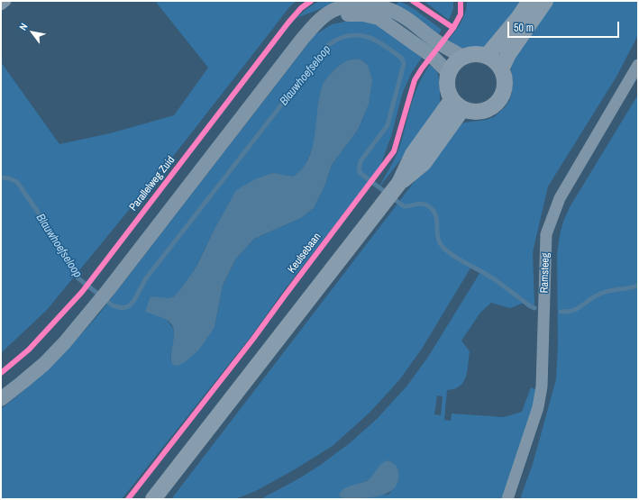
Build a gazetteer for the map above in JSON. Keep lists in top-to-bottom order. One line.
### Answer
{"streets":{"street":["Ramsteeg"],"cycle path":["Parallelweg Zuid","Keulsebaan"]},"water":["Blauwhoefseloop"],"scale_bar":"50 m","north":"top left"}
